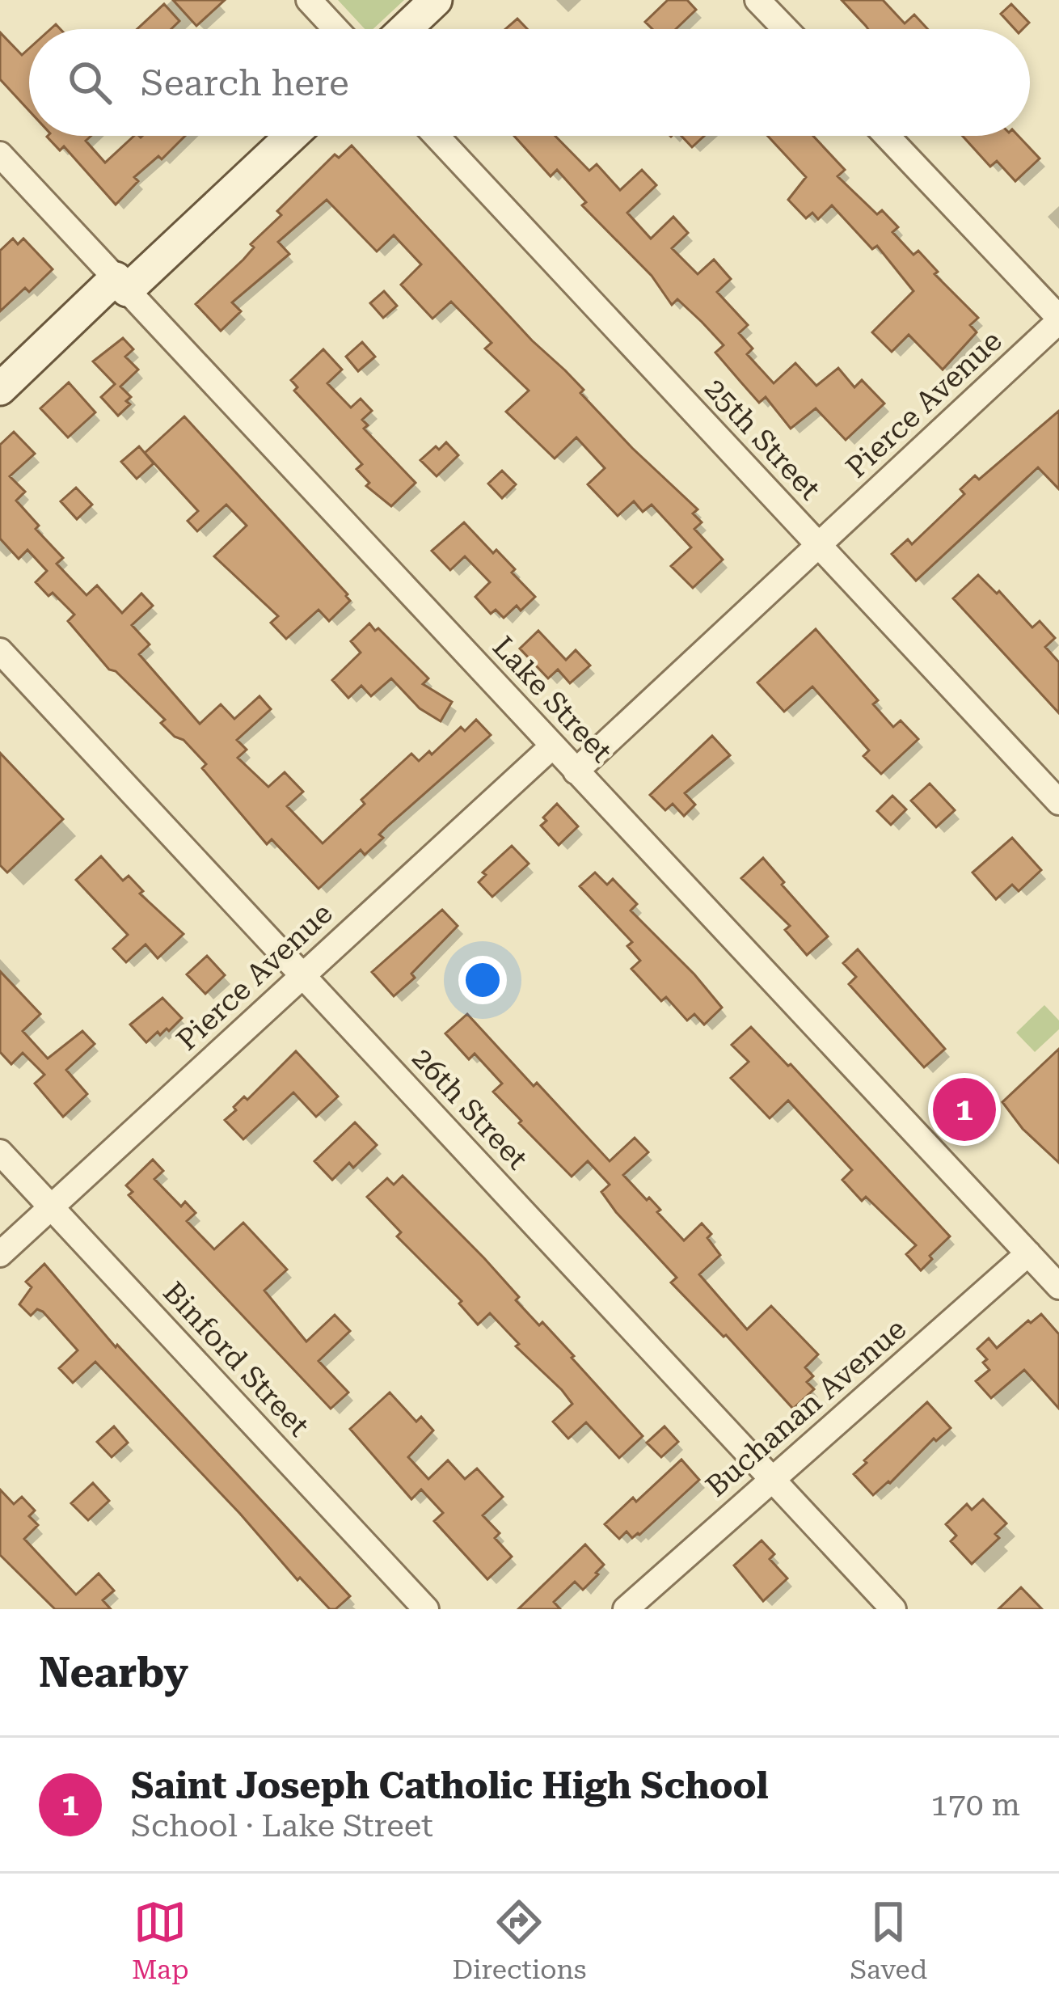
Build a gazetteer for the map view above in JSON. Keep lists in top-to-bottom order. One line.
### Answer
{"streets":{"street":["Pierce Avenue","25th Street","Lake Street","26th Street","Binford Street","Buchanan Avenue"]},"crossings":[["Pierce Avenue","25th Street"],["Pierce Avenue","Lake Street"],["Pierce Avenue","26th Street"],["Pierce Avenue","Binford Street"],["Lake Street","Buchanan Avenue"],["26th Street","Buchanan Avenue"]],"page":{"search":"Search here","pins":"1","heading":"Nearby","list":[{"mark":"1","name":"Saint Joseph Catholic High School","note":"School · Lake Street","value":"170 m"}],"nav":["Map","Directions","Saved"]}}
